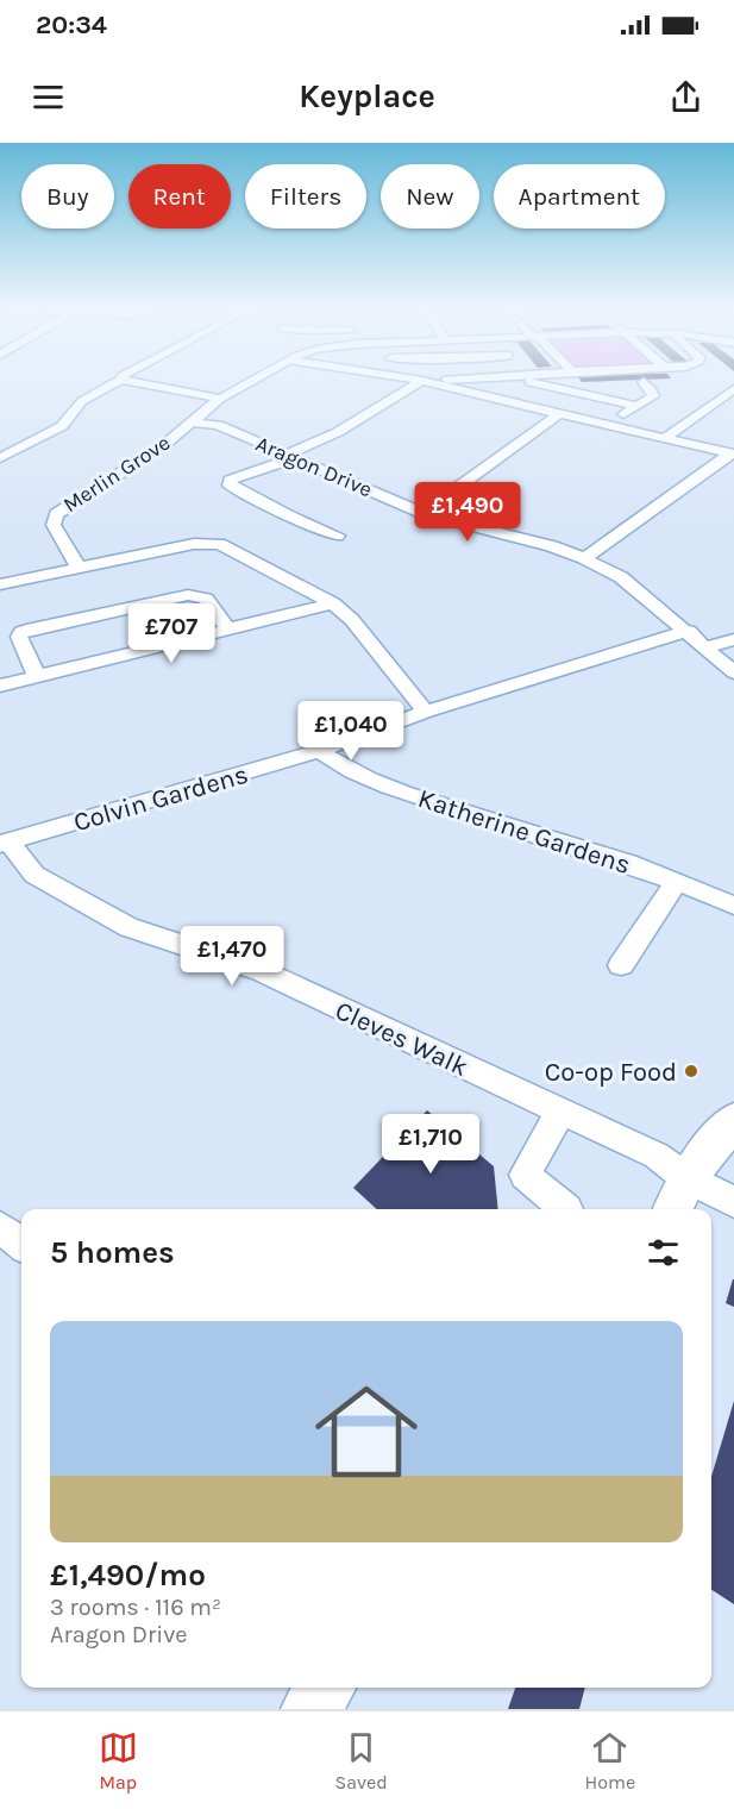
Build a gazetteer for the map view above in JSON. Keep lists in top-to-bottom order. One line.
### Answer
{"streets":{"street":["Aragon Drive","Merlin Grove","Colvin Gardens","Katherine Gardens","Cleves Walk"]},"crossings":[["Aragon Drive","Merlin Grove"],["Aragon Drive","Colvin Gardens"],["Colvin Gardens","Katherine Gardens"],["Colvin Gardens","Cleves Walk"]],"places":["Co-op Food"],"page":{"status":"20:34","header":"Keyplace","chip":["Buy","Rent","Filters","New","Apartment"],"price":["£1,490","£707","£1,040","£1,470","£1,710"],"heading":"5 homes","list":[{"name":"£1,490/mo","note":"3 rooms · 116 m² · Aragon Drive"}],"tabs":["Map","Saved","Home"]}}
